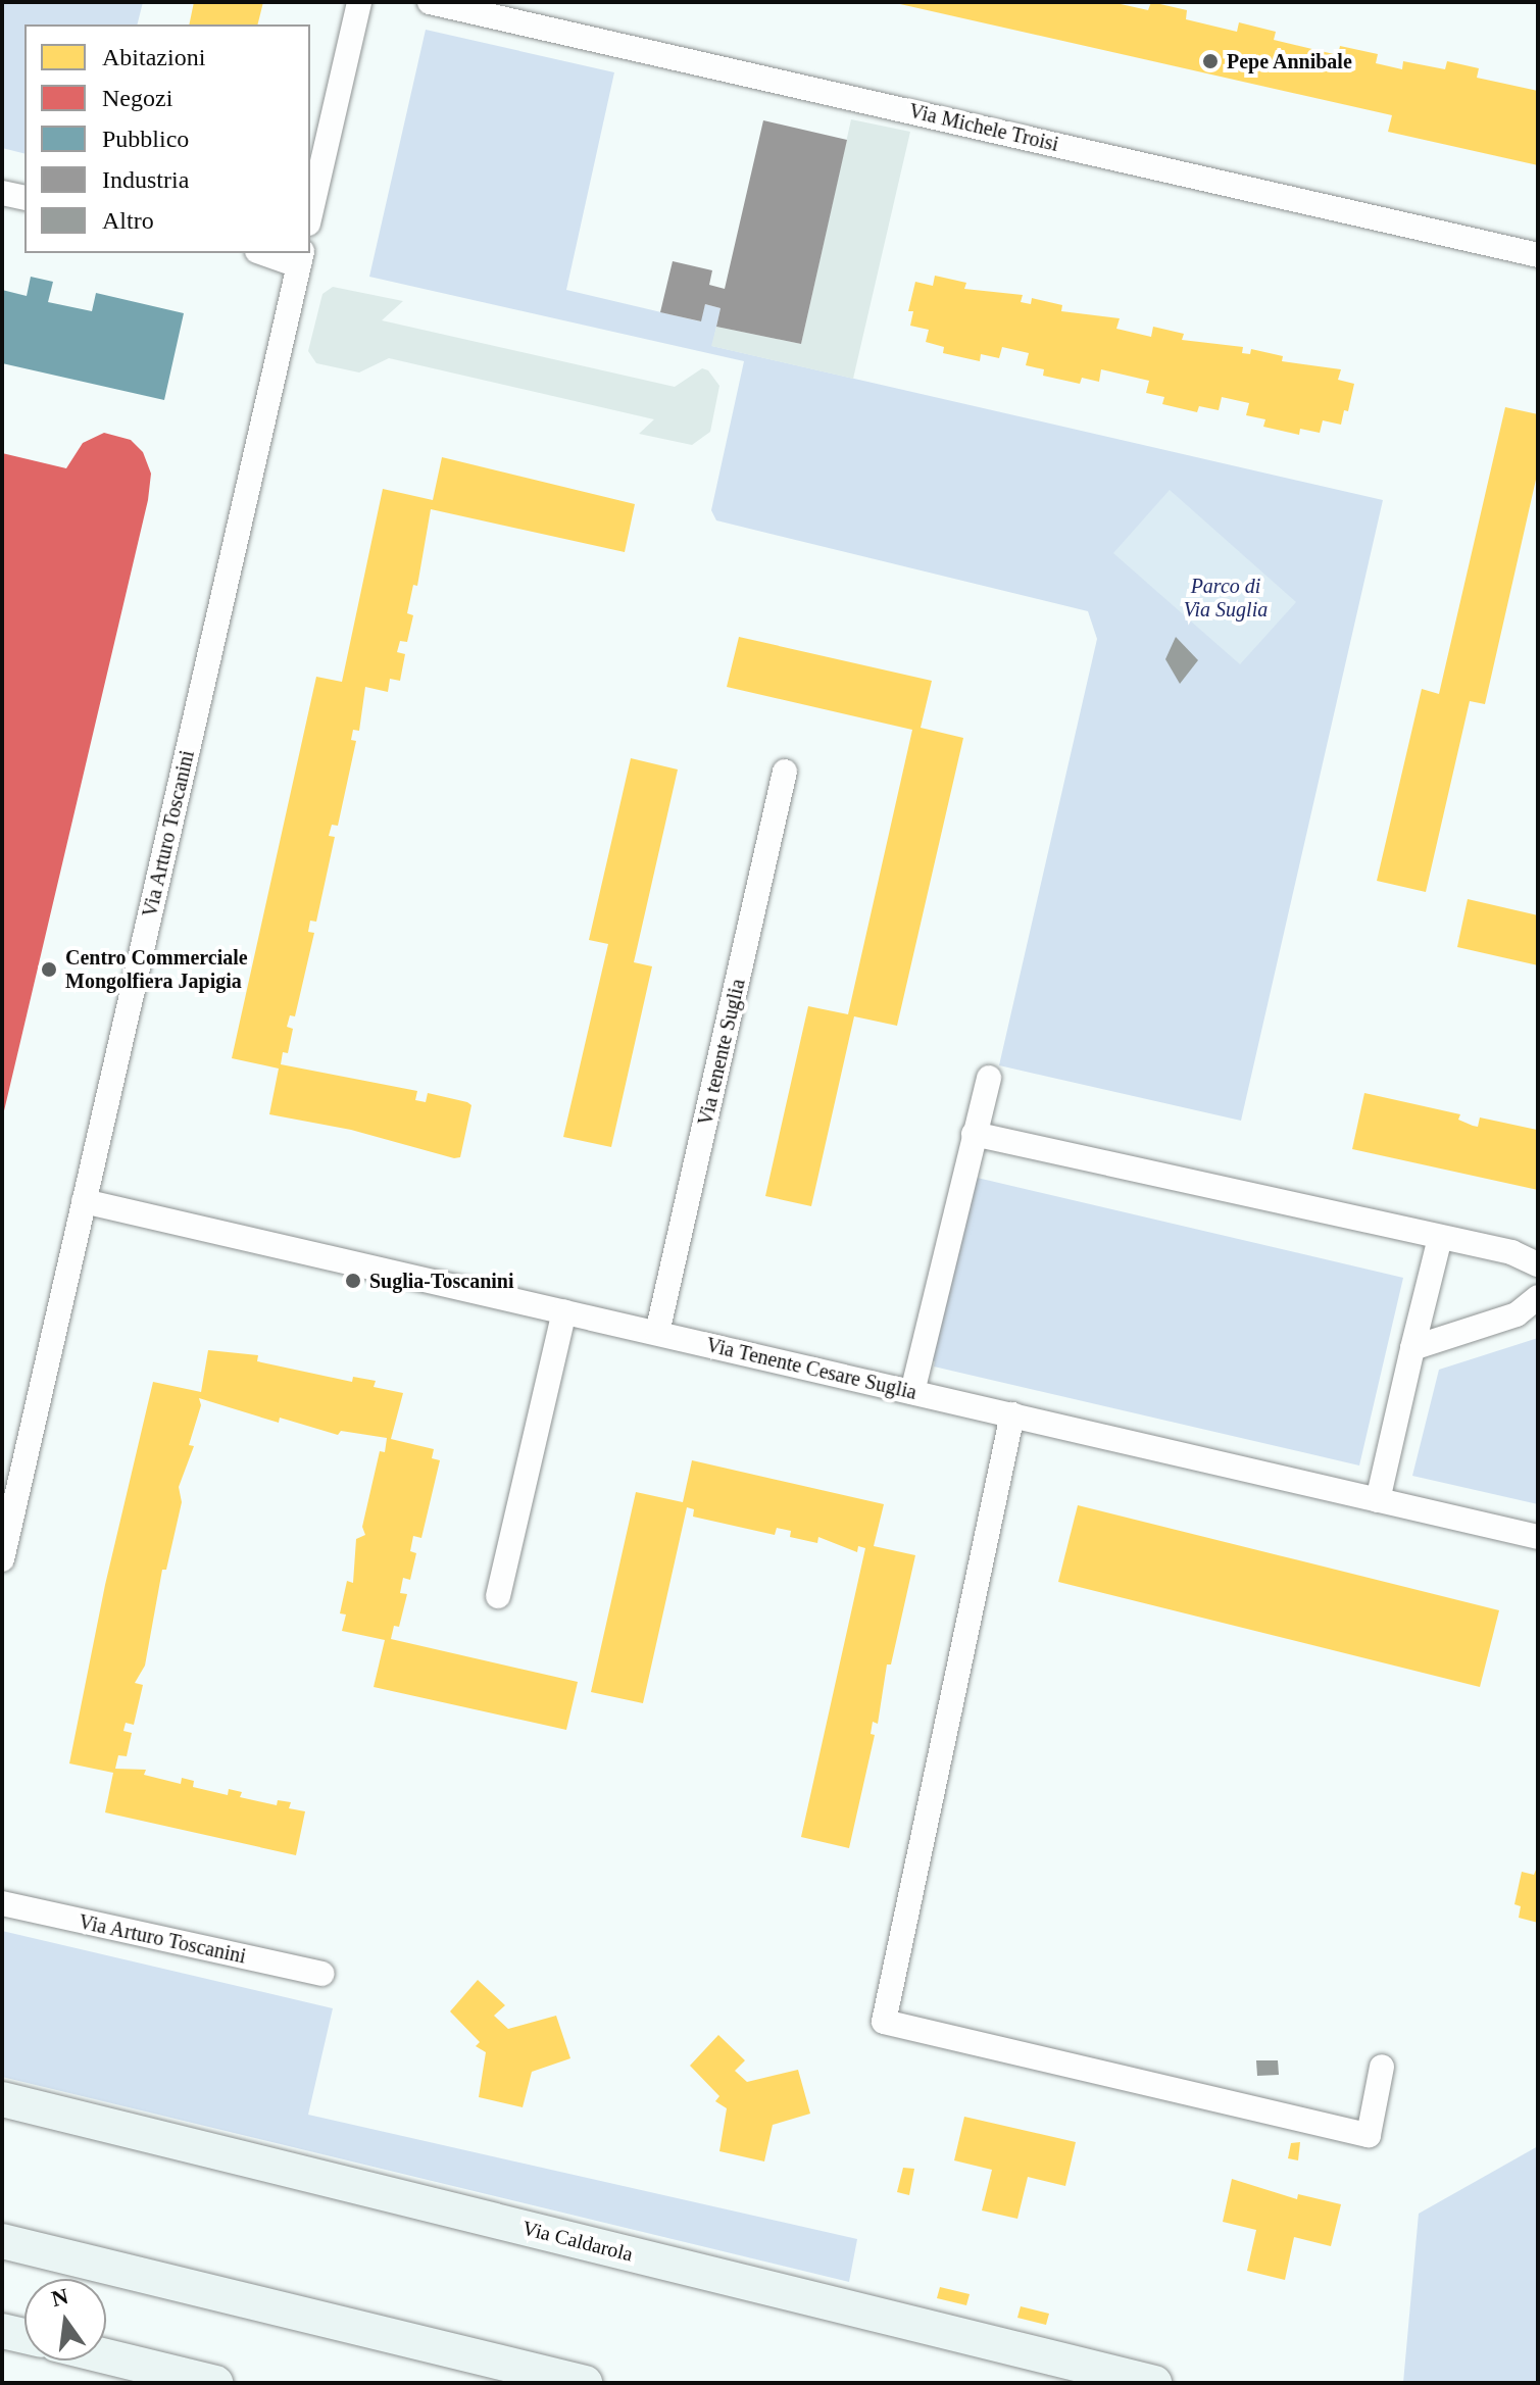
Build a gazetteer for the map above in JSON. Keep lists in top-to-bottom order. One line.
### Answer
{"streets":{"street":["Via Michele Troisi","Via Arturo Toscanini","Via tenente Suglia","Via Tenente Cesare Suglia","Via Caldarola"]},"crossings":[["Via Arturo Toscanini","Via Tenente Cesare Suglia"],["Via tenente Suglia","Via Tenente Cesare Suglia"]],"parks":["Parco di Via Suglia"],"places":["Pepe Annibale","Centro Commerciale Mongolfiera Japigia","Suglia-Toscanini"],"legend":["Abitazioni","Negozi","Pubblico","Industria","Altro"],"north":"top"}
